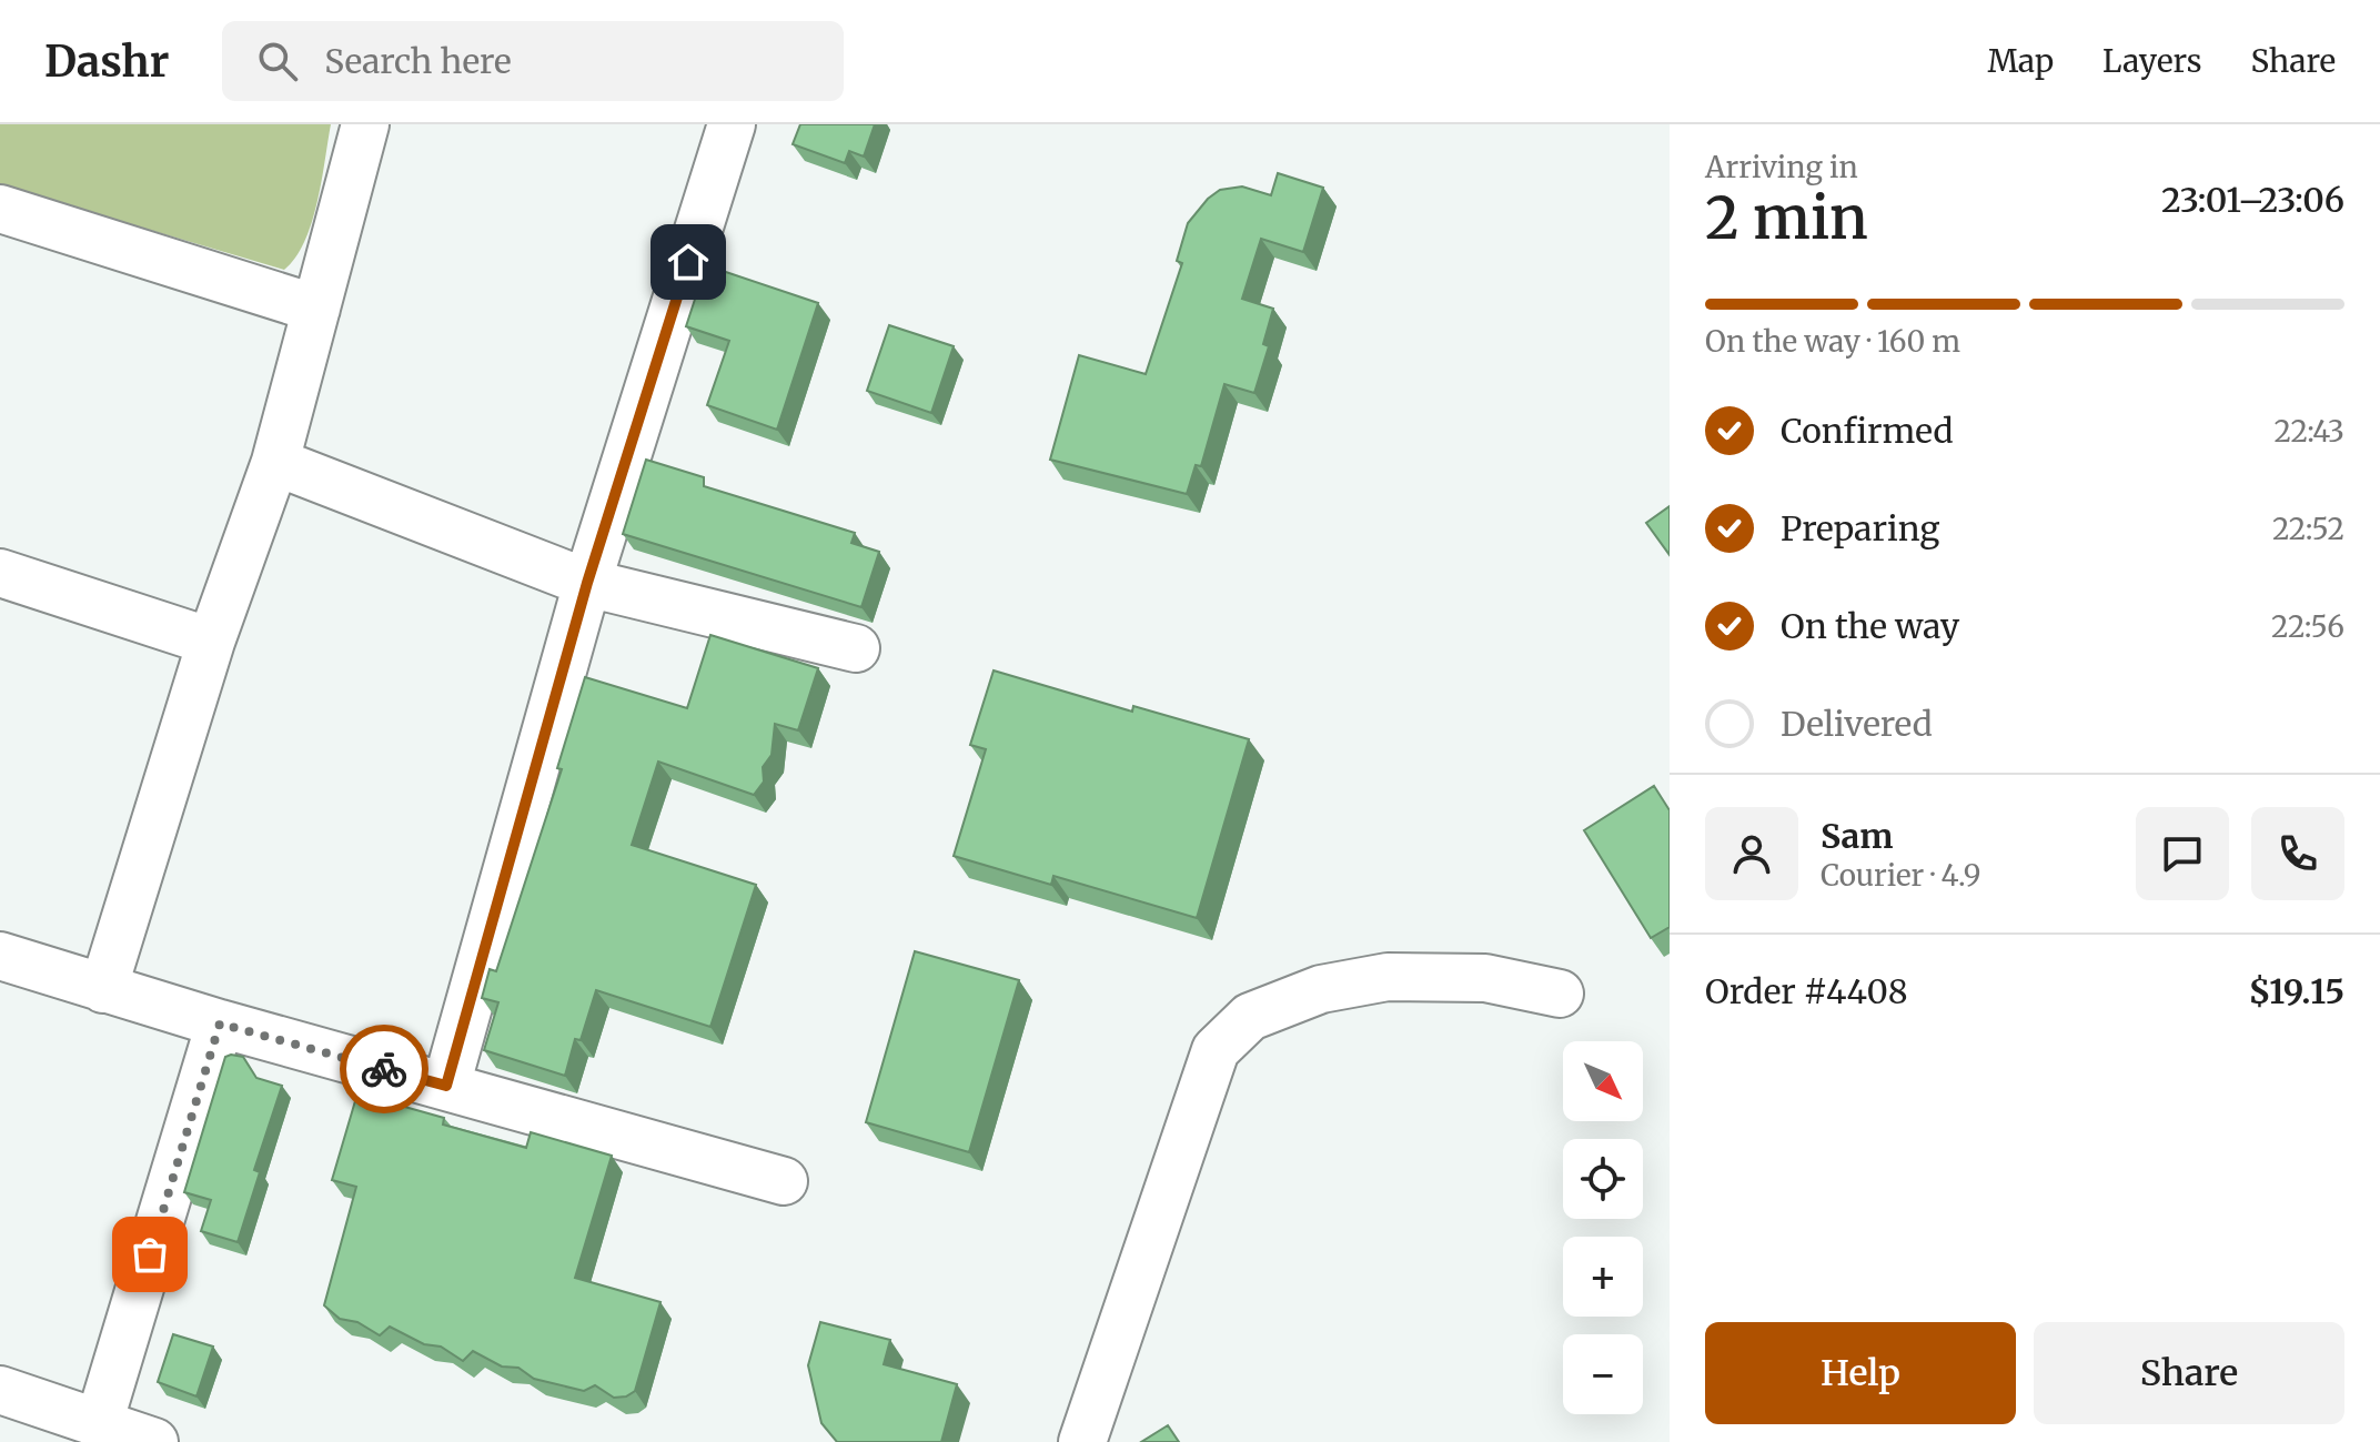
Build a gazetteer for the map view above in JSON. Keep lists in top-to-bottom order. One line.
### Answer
{"north":"bottom right","page":{"header":"Dashr","search":"Search here","nav":["Map","Layers","Share"],"heading":["2 min","Arriving in","23:01–23:06"],"panel":["Sam","Courier · 4.9","Order #4408","$19.15"],"bar":"On the way · 160 m","list":[["Confirmed","22:43"],["Preparing","22:52"],["On the way","22:56"],"Delivered"],"map_buttons":["+","−"],"buttons":["Help","Share"]}}
